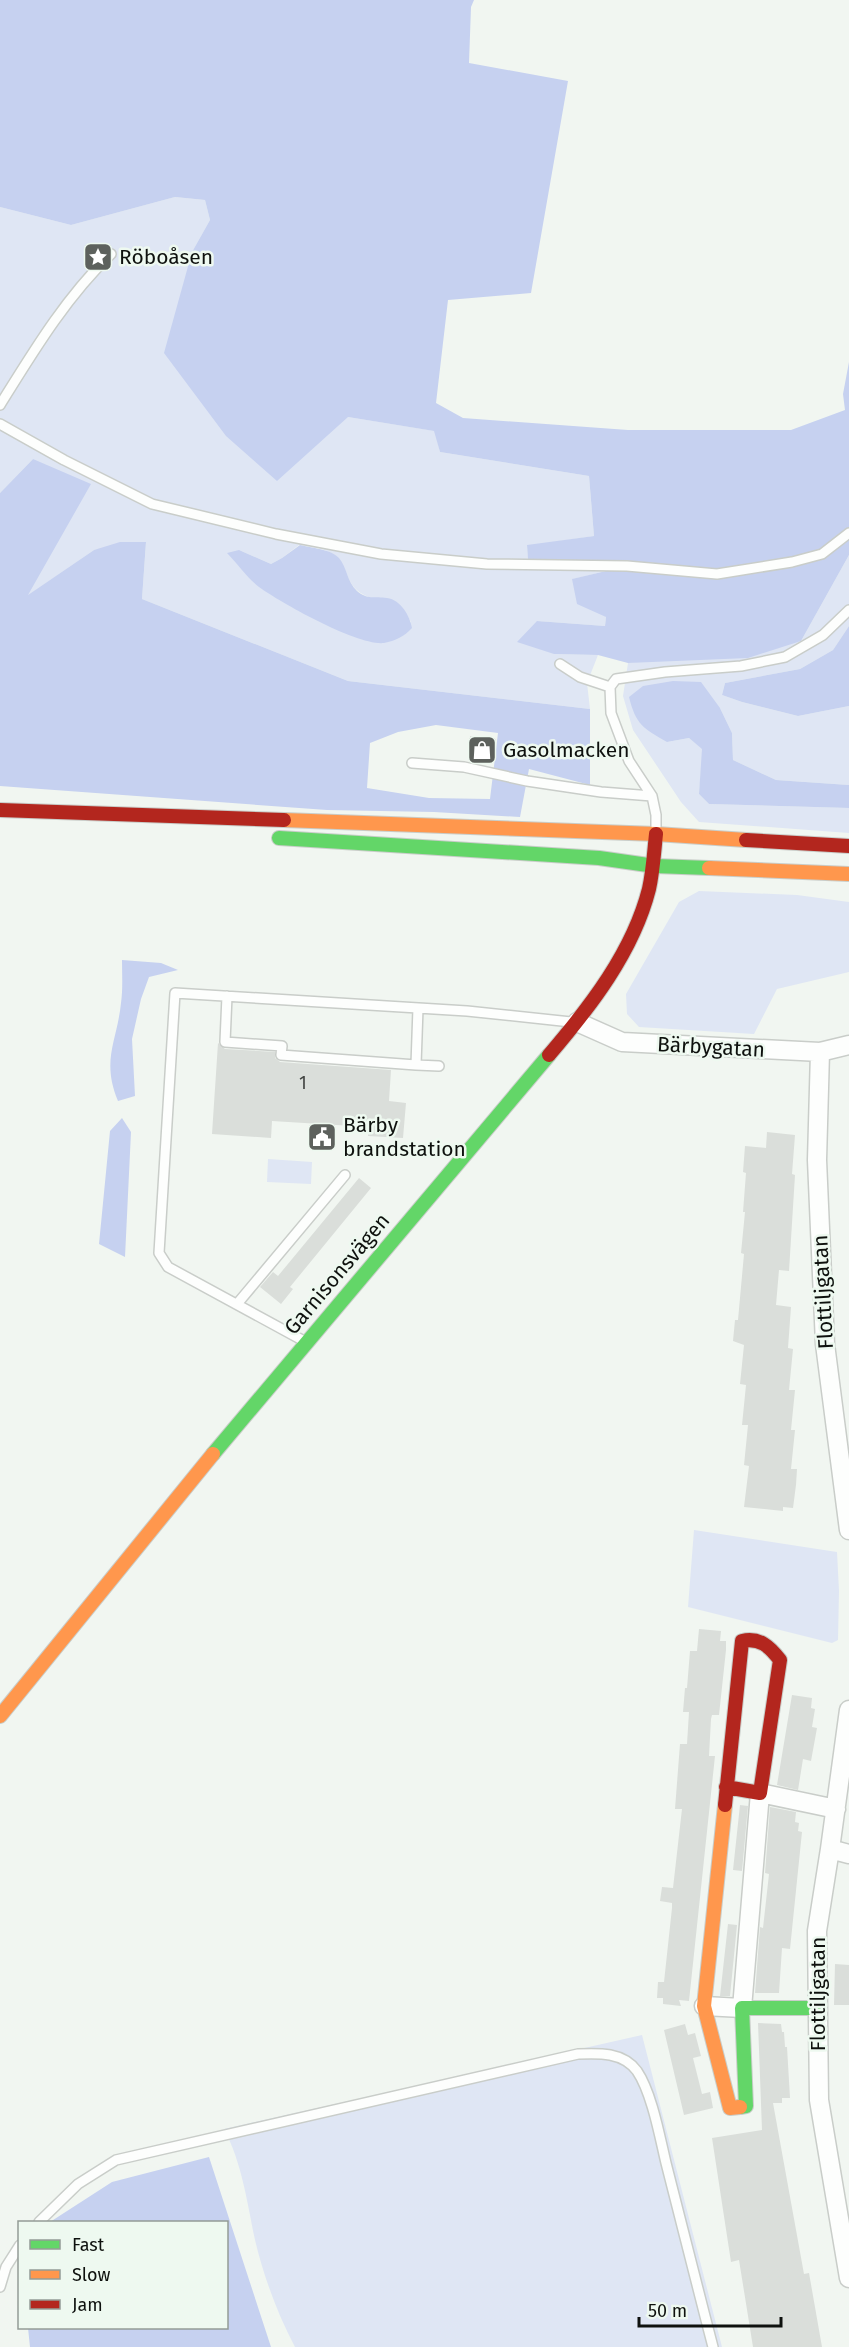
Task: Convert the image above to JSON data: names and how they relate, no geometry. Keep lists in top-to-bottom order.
{
  "streets": {
    "street": ["Bärbygatan", "Garnisonsvägen", "Flottiljgatan"]
  },
  "crossings": [
    ["Bärbygatan", "Garnisonsvägen"],
    ["Bärbygatan", "Flottiljgatan"]
  ],
  "places": {
    "place": ["Röboåsen"],
    "shop": ["Gasolmacken"],
    "public building": ["Bärby brandstation"]
  },
  "house_numbers": ["1"],
  "legend": ["Fast", "Slow", "Jam"],
  "scale_bar": "50 m"
}
